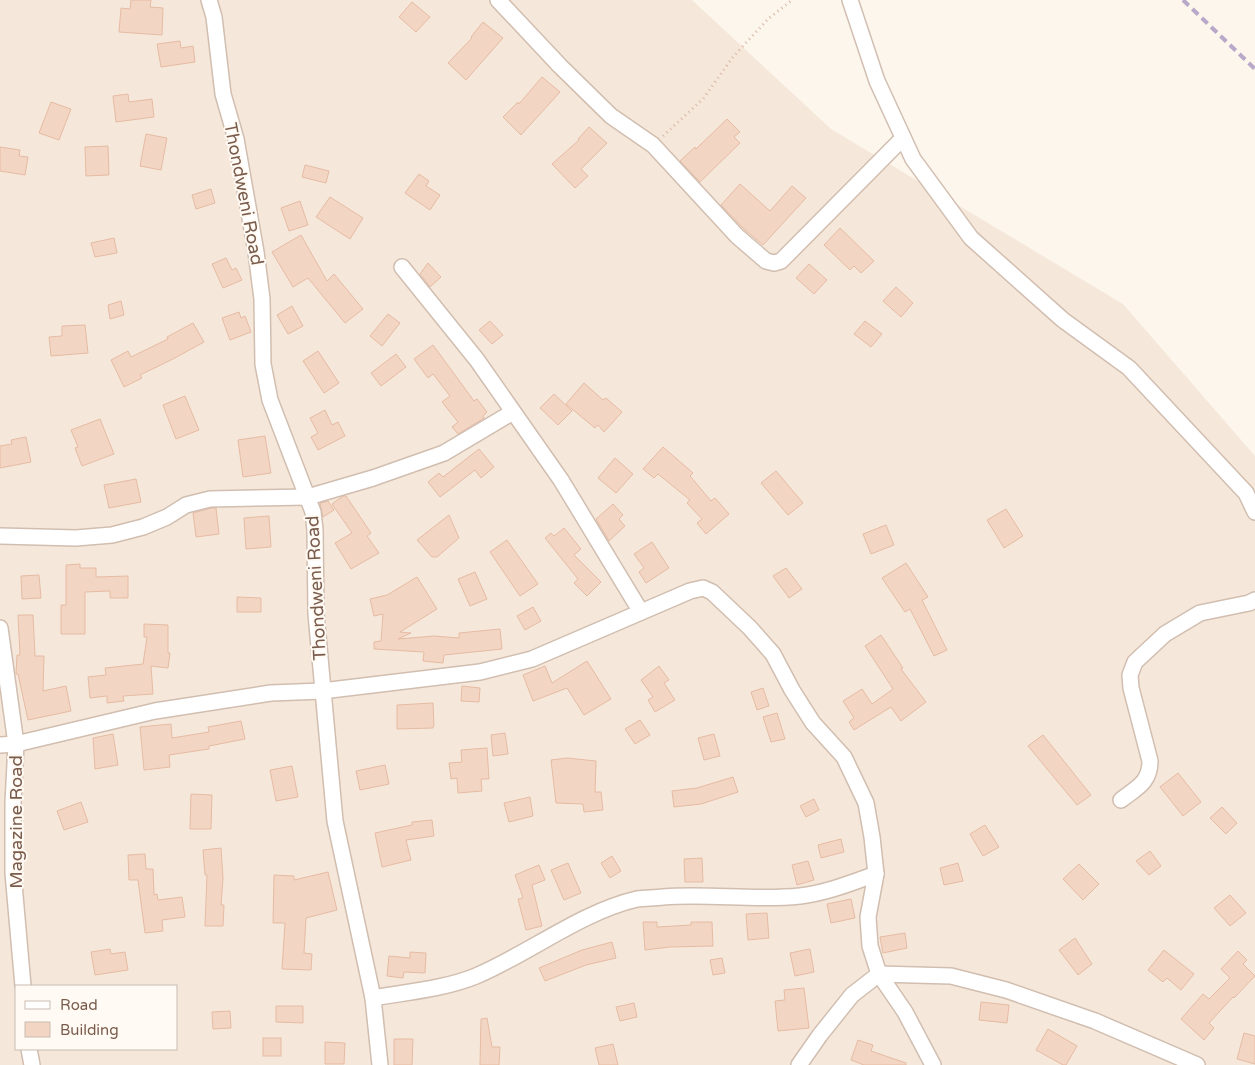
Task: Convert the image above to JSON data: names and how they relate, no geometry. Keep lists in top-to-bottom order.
{
  "streets": {
    "street": ["Thondweni Road", "Magazine Road"]
  },
  "legend": ["Road", "Building"]
}
